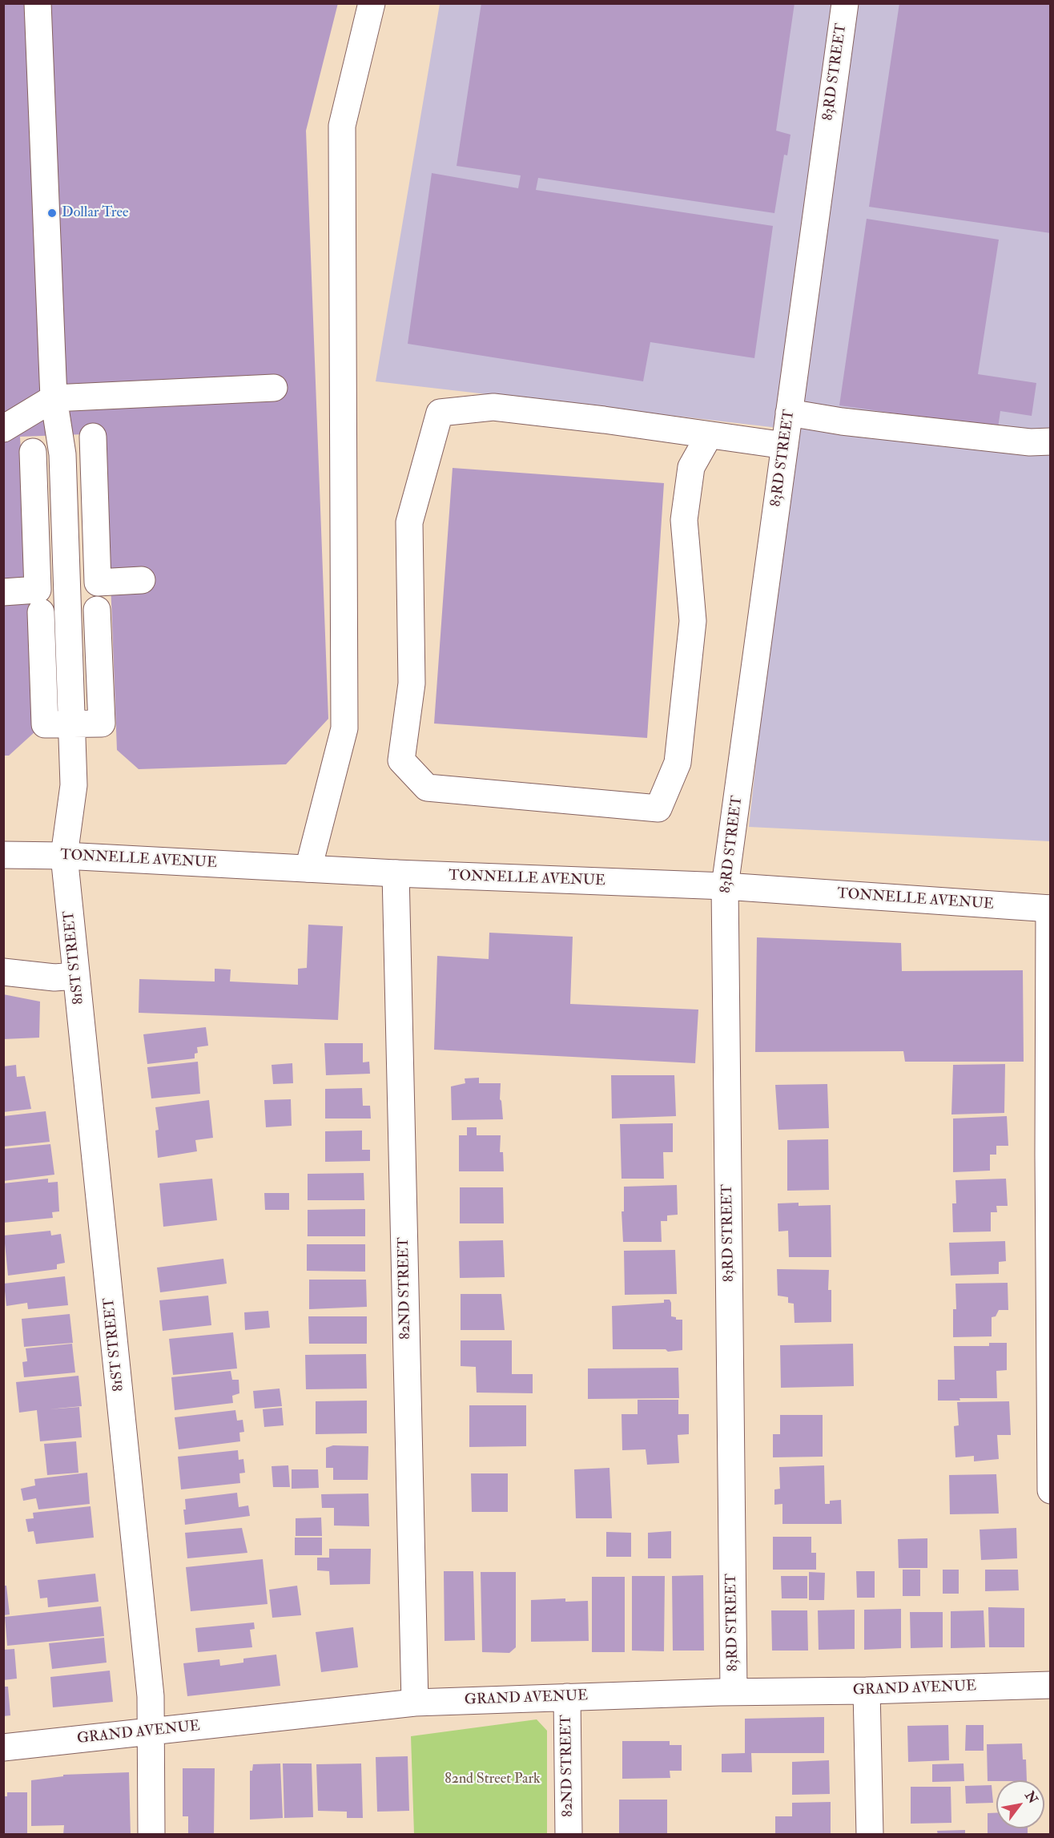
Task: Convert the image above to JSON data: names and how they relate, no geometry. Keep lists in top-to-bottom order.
{
  "streets": {
    "street": [
      "83RD STREET",
      "TONNELLE AVENUE",
      "81ST STREET",
      "82ND STREET",
      "GRAND AVENUE"
    ]
  },
  "crossings": [
    ["83RD STREET", "TONNELLE AVENUE"],
    ["83RD STREET", "GRAND AVENUE"],
    ["TONNELLE AVENUE", "81ST STREET"],
    ["TONNELLE AVENUE", "82ND STREET"],
    ["81ST STREET", "GRAND AVENUE"],
    ["82ND STREET", "GRAND AVENUE"]
  ],
  "parks": ["82nd Street Park"],
  "places": ["Dollar Tree"],
  "north": "top right"
}
